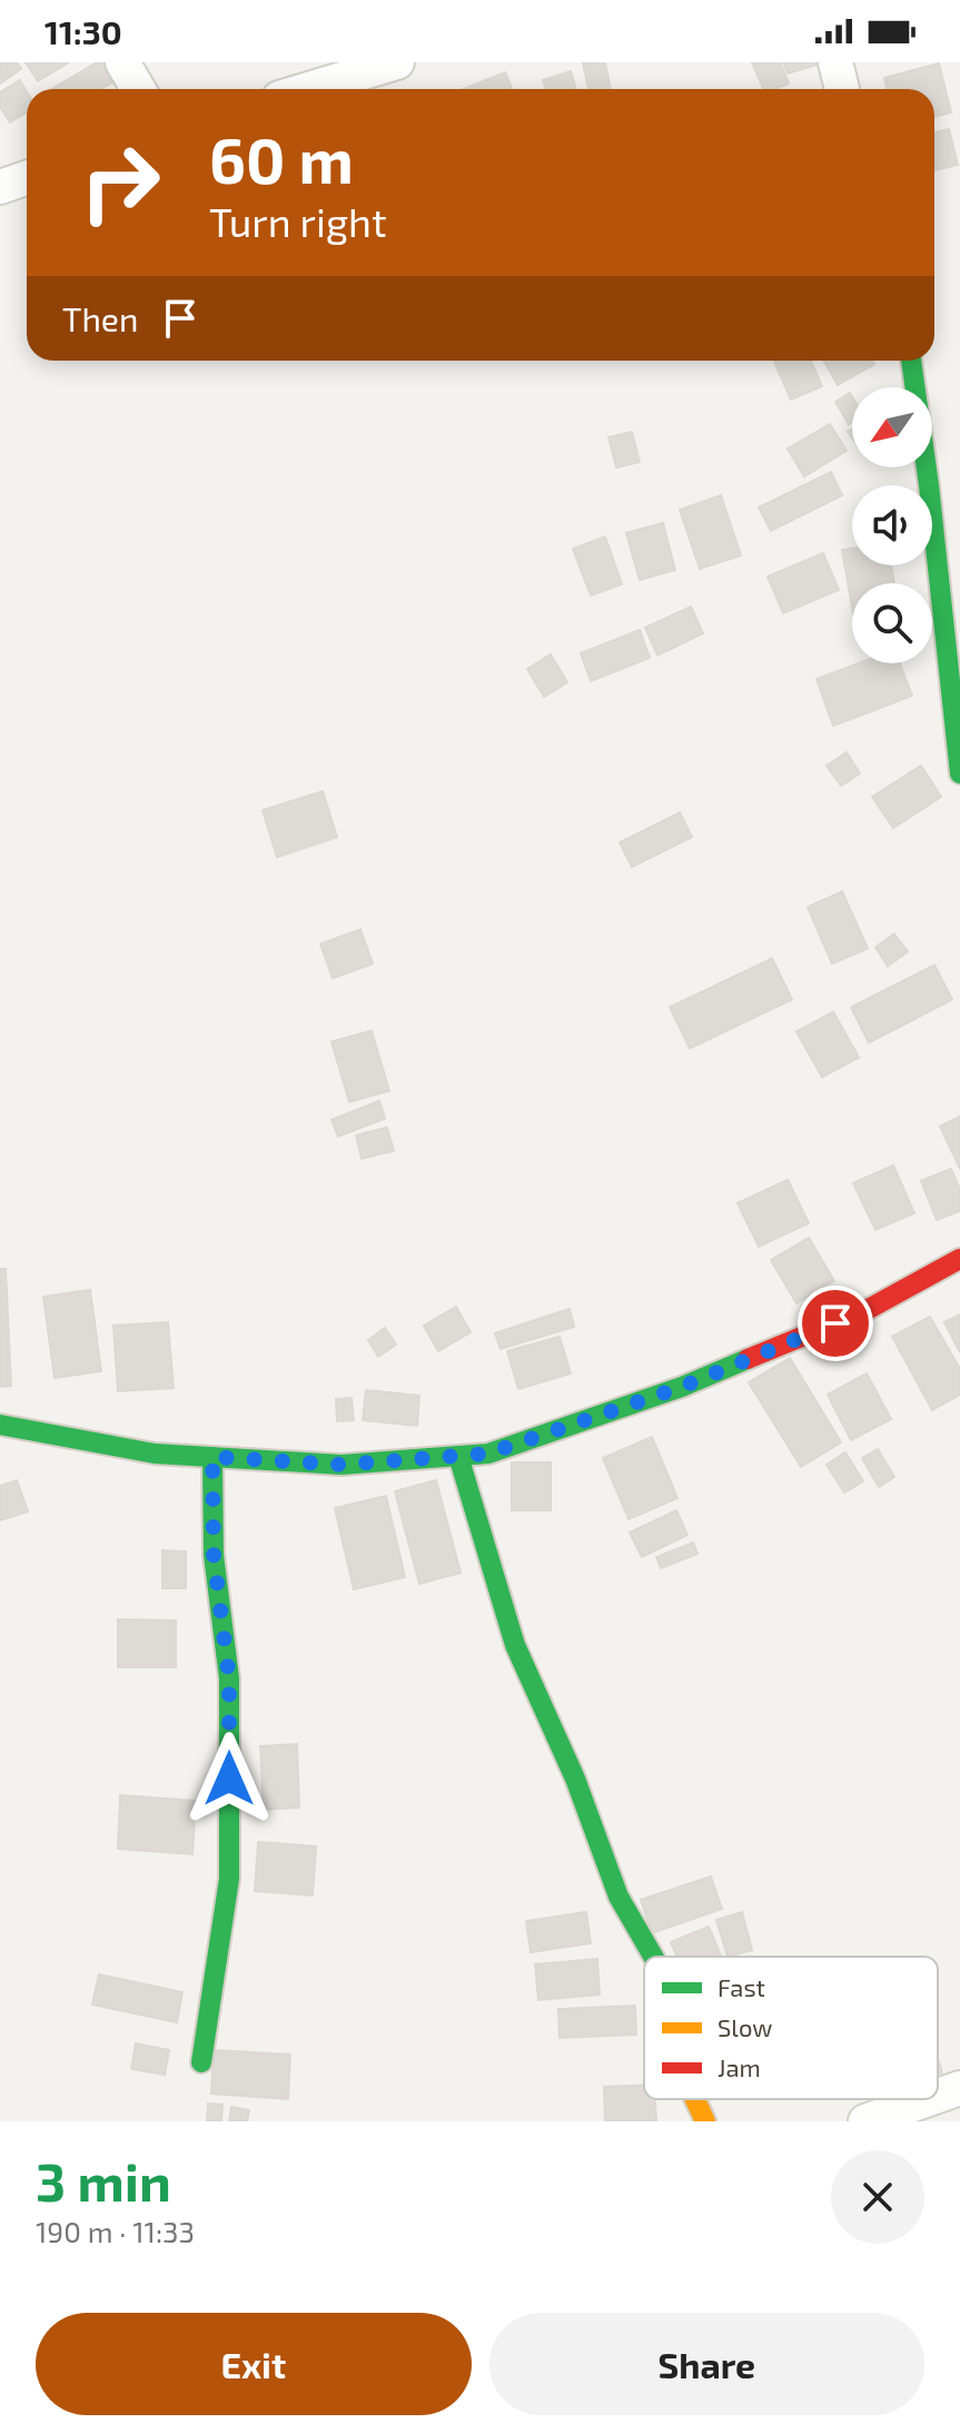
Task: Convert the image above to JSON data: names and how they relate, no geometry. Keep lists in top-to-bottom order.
{
  "legend": ["Fast", "Slow", "Jam"],
  "north": "bottom left",
  "page": {
    "status": "11:30",
    "turn": ["60 m", "Turn right"],
    "then": "Then",
    "heading": ["3 min", "190 m · 11:33"],
    "buttons": ["Exit", "Share"]
  }
}
